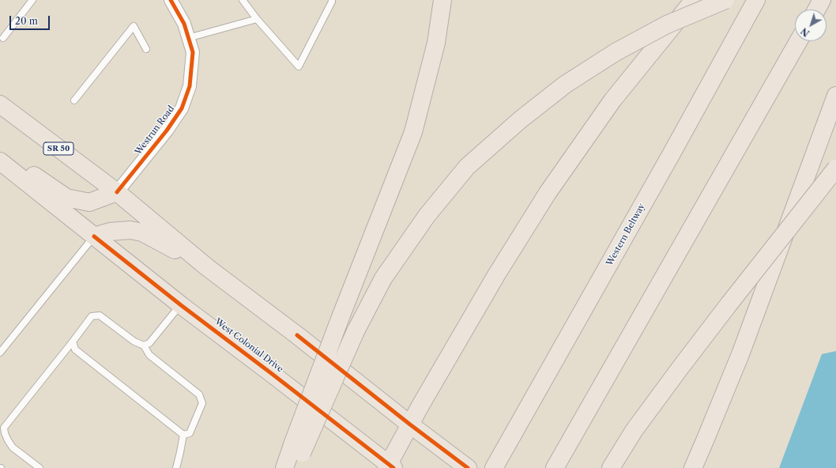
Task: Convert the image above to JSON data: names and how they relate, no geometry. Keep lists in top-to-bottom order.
{
  "streets": {
    "highway": ["SR 50", "Western Beltway", "West Colonial Drive"],
    "street": ["Westrun Road"]
  },
  "crossings": [
    ["Westrun Road", "SR 50"]
  ],
  "scale_bar": "20 m",
  "north": "bottom left"
}
